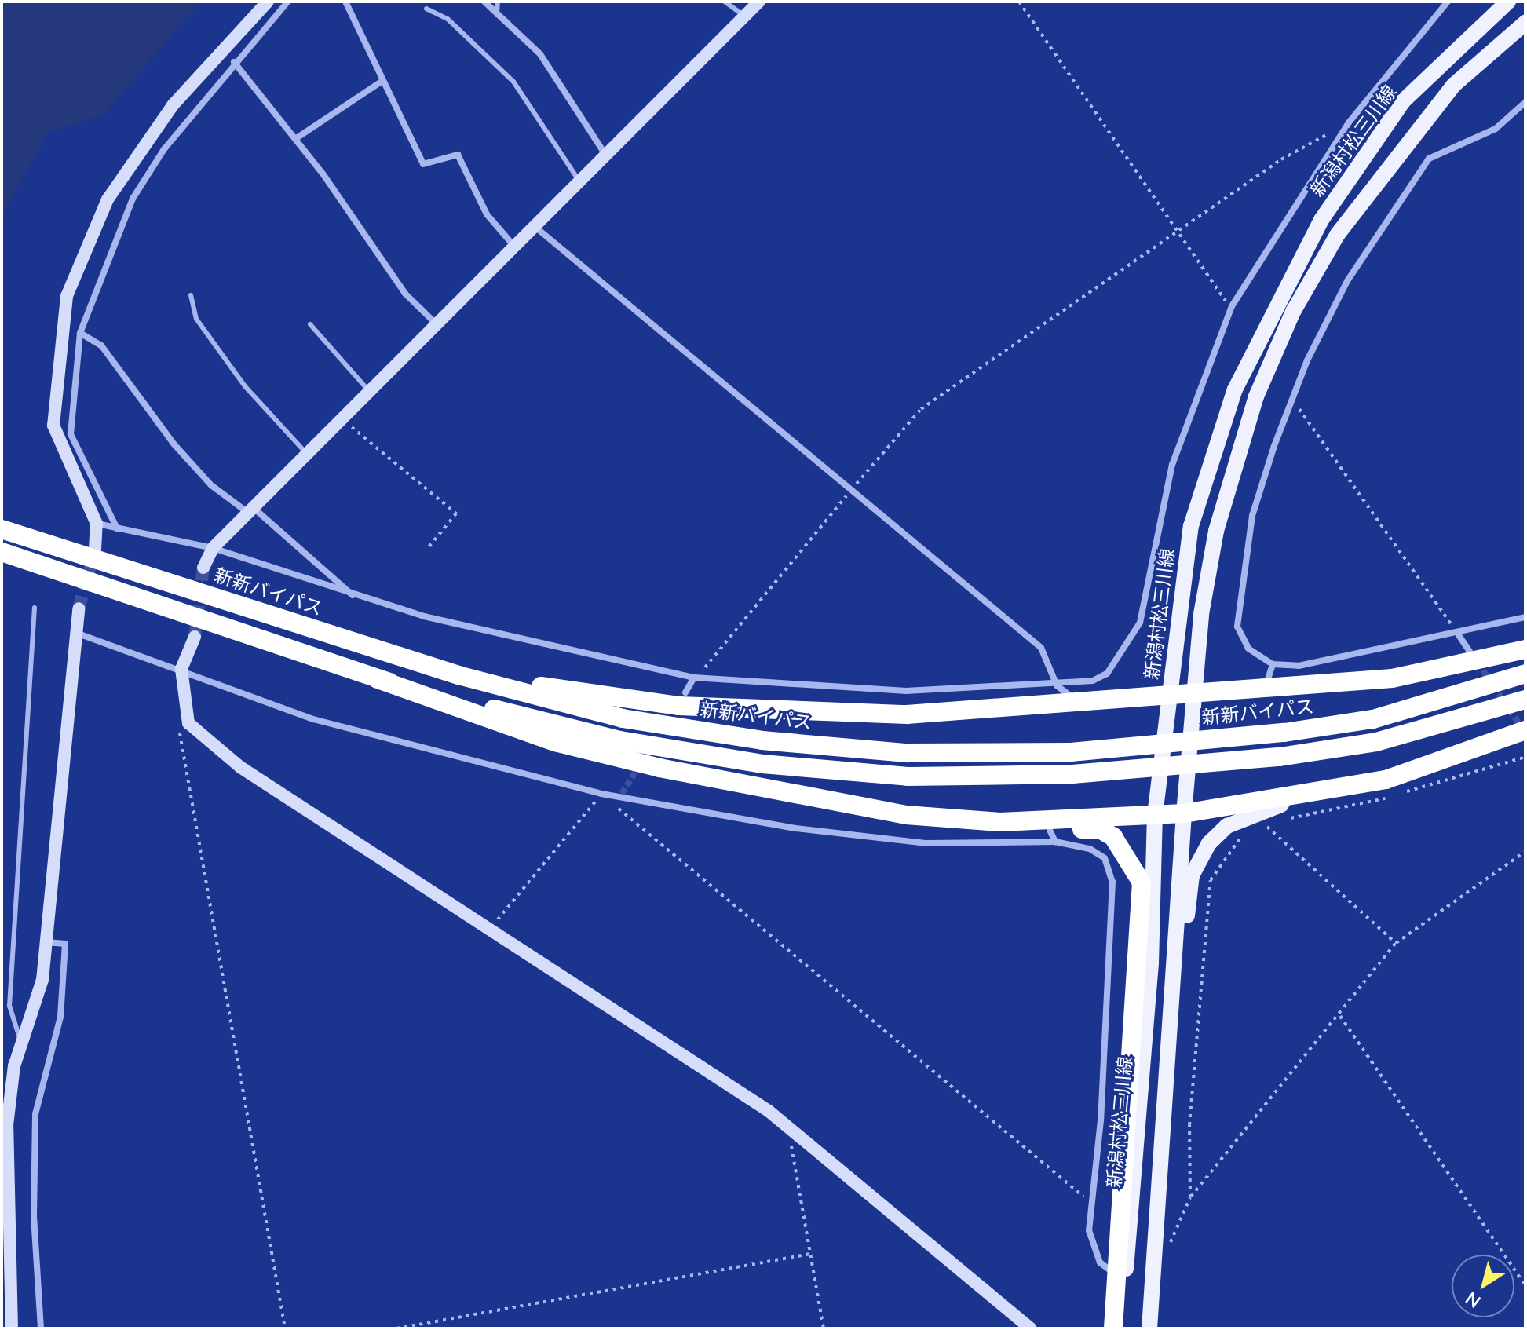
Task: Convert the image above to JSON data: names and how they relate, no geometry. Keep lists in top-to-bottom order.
{
  "streets": {
    "highway": ["新新バイパス"],
    "main road": ["新潟村松三川線"]
  },
  "north": "bottom left"
}
